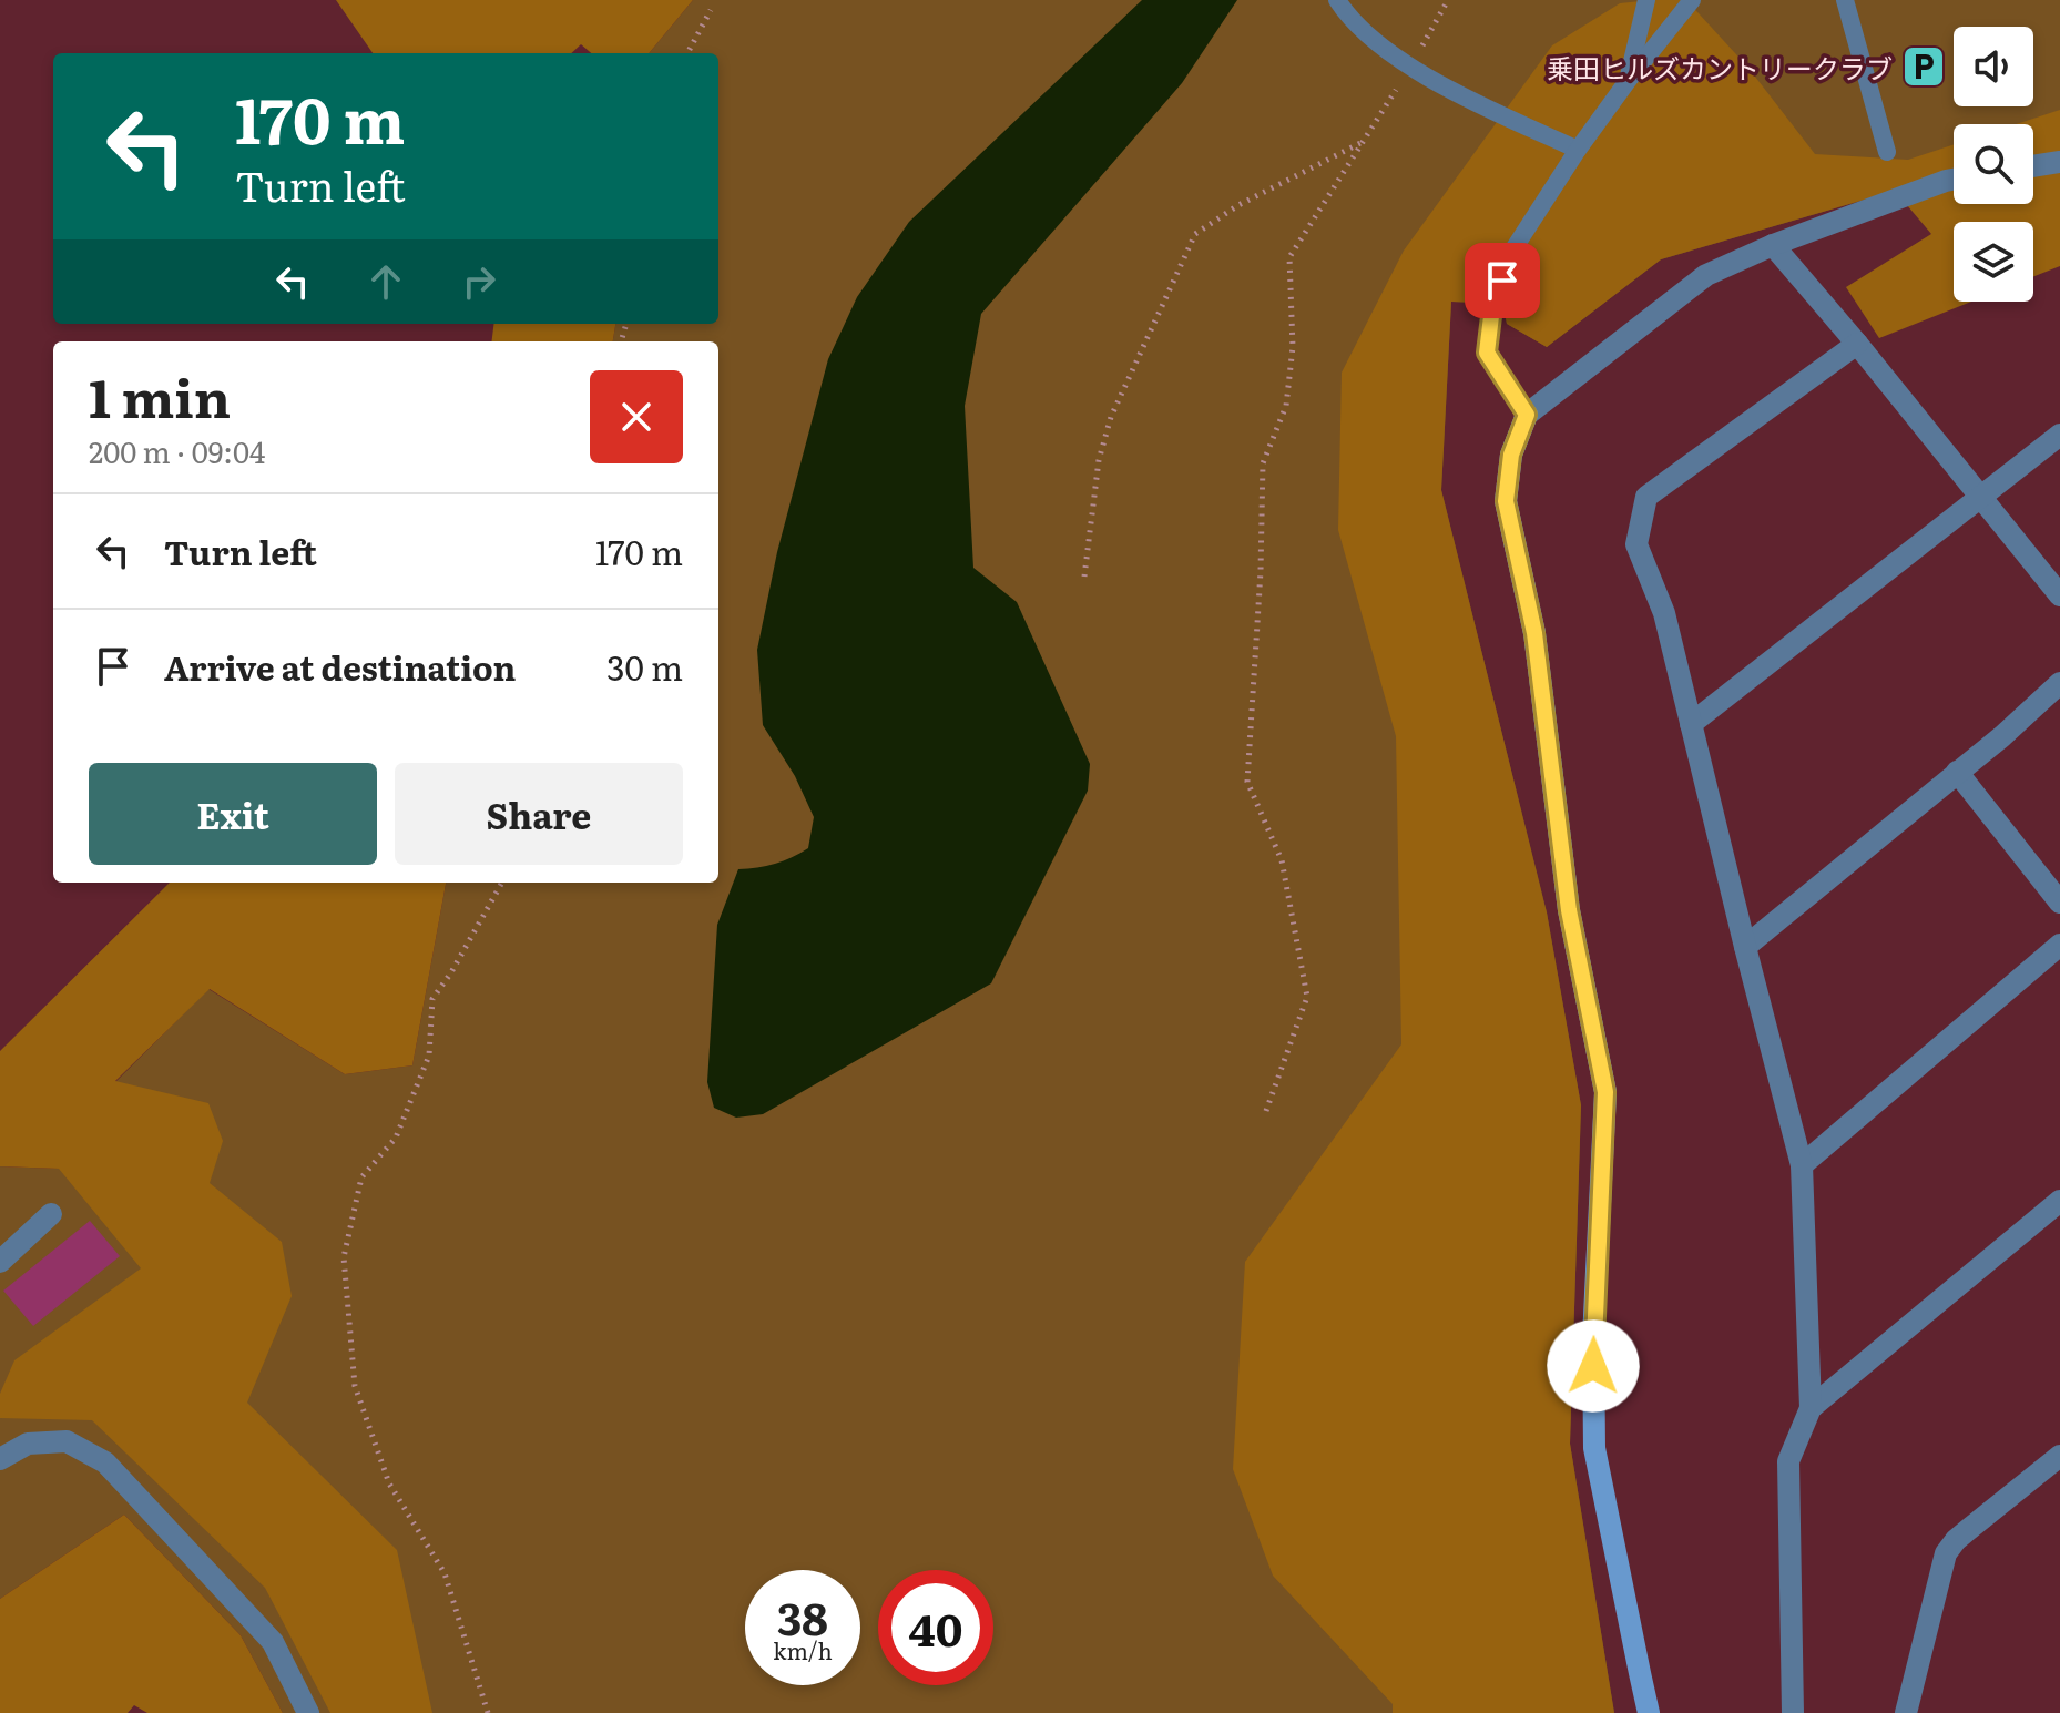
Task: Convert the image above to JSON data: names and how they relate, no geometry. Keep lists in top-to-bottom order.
{
  "places": {
    "parking": ["乗田ヒルズカントリークラブ"]
  },
  "page": {
    "turn": ["170 m", "Turn left"],
    "heading": ["1 min", "200 m · 09:04"],
    "list": [
      {
        "name": "Turn left",
        "value": "170 m"
      },
      {
        "name": "Arrive at destination",
        "value": "30 m"
      }
    ],
    "buttons": ["Exit", "Share"],
    "speed": "38 km/h",
    "limit": "40"
  }
}
